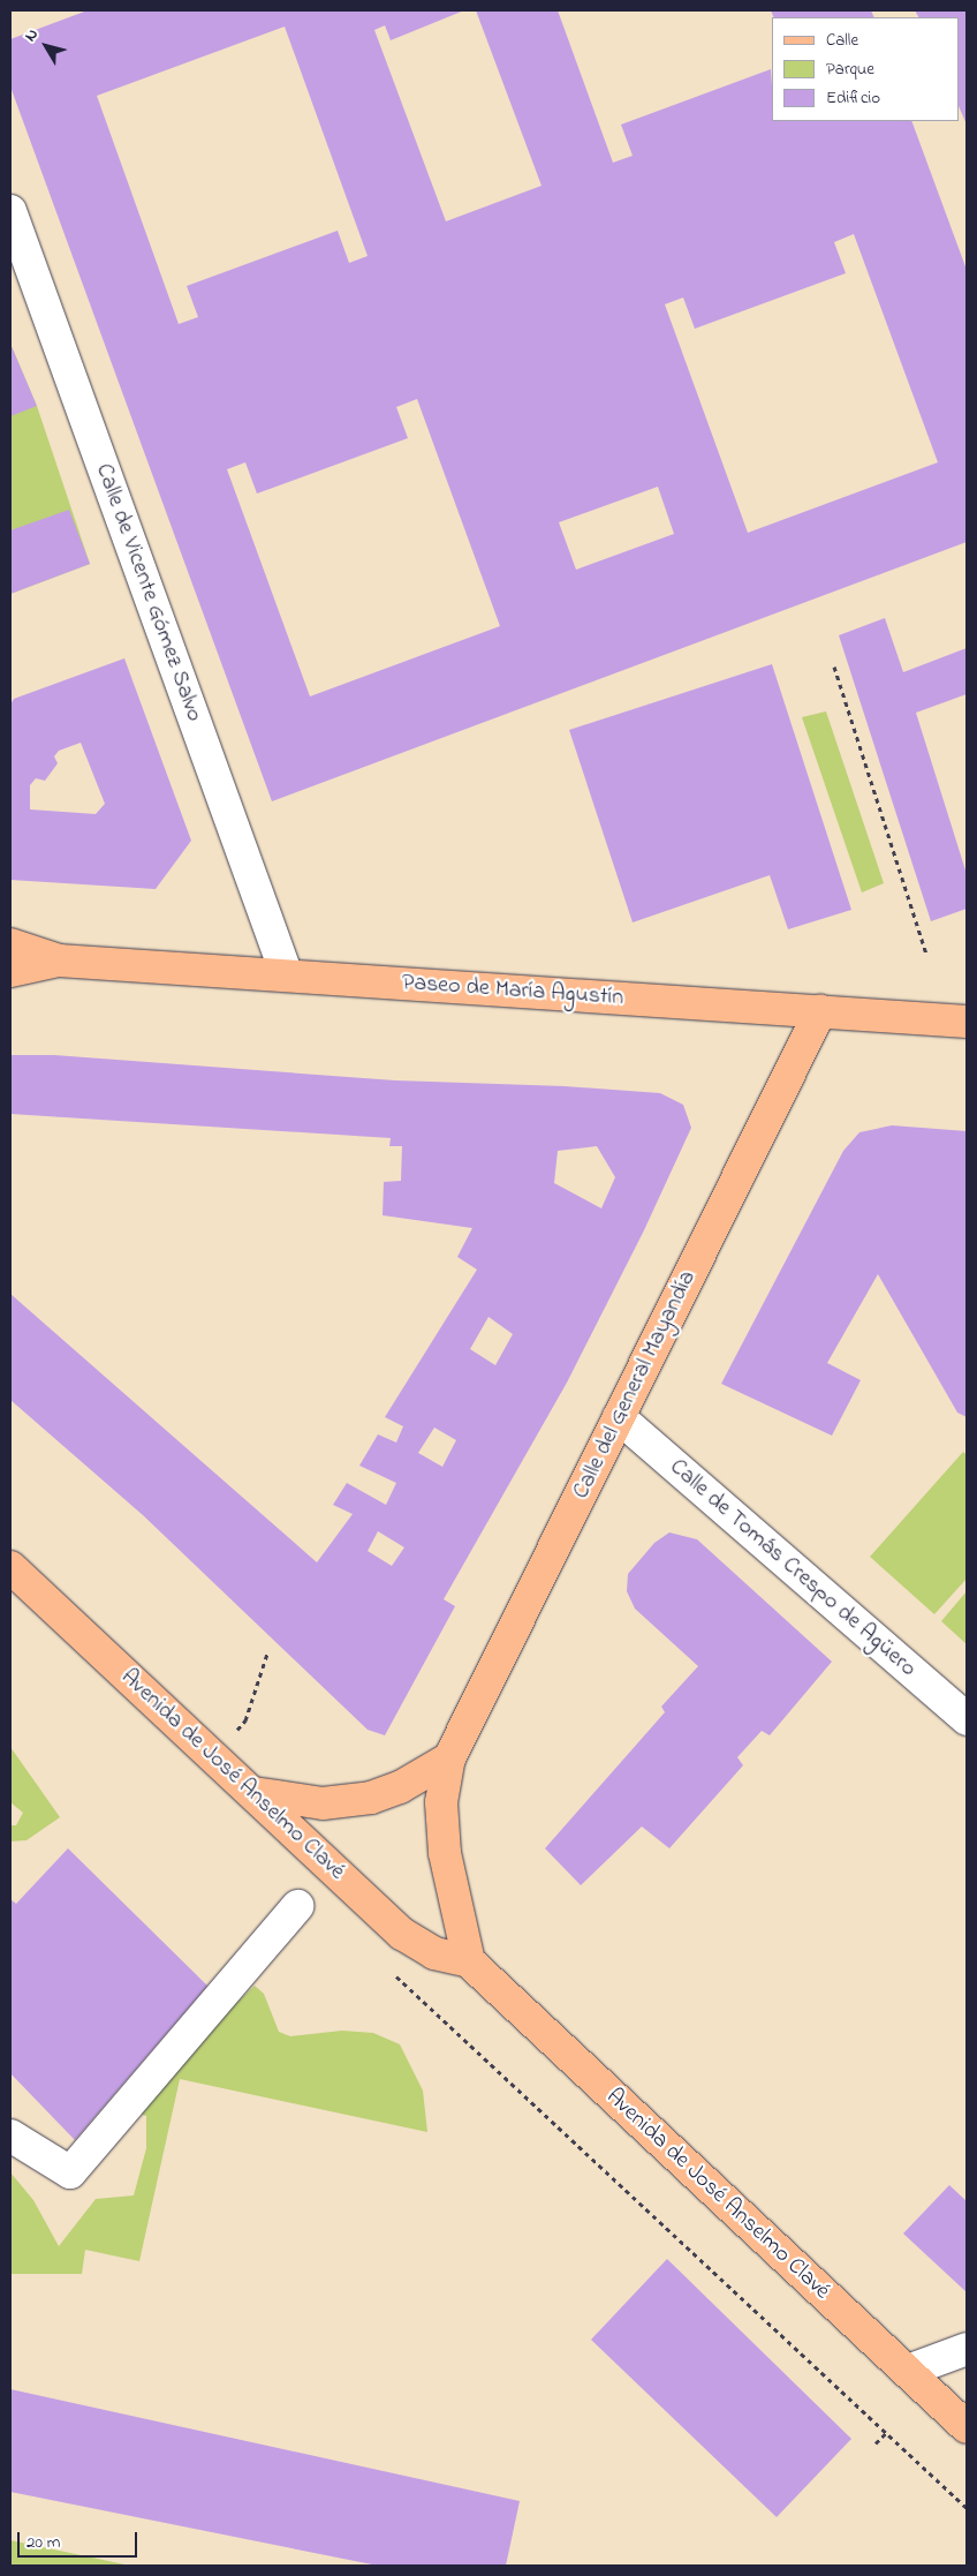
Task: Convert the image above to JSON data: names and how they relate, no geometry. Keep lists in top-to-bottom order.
{
  "streets": {
    "main road": ["Paseo de María Agustín", "Calle del General Mayandía", "Avenida de José Anselmo Clavé"],
    "street": ["Calle de Vicente Gómez Salvo", "Calle de Tomás Crespo de Agüero"]
  },
  "crossings": [
    ["Calle de Vicente Gómez Salvo", "Paseo de María Agustín"],
    ["Paseo de María Agustín", "Calle del General Mayandía"],
    ["Calle del General Mayandía", "Calle de Tomás Crespo de Agüero"]
  ],
  "legend": ["Calle", "Parque", "Edificio"],
  "scale_bar": "20 m",
  "north": "top left"
}
